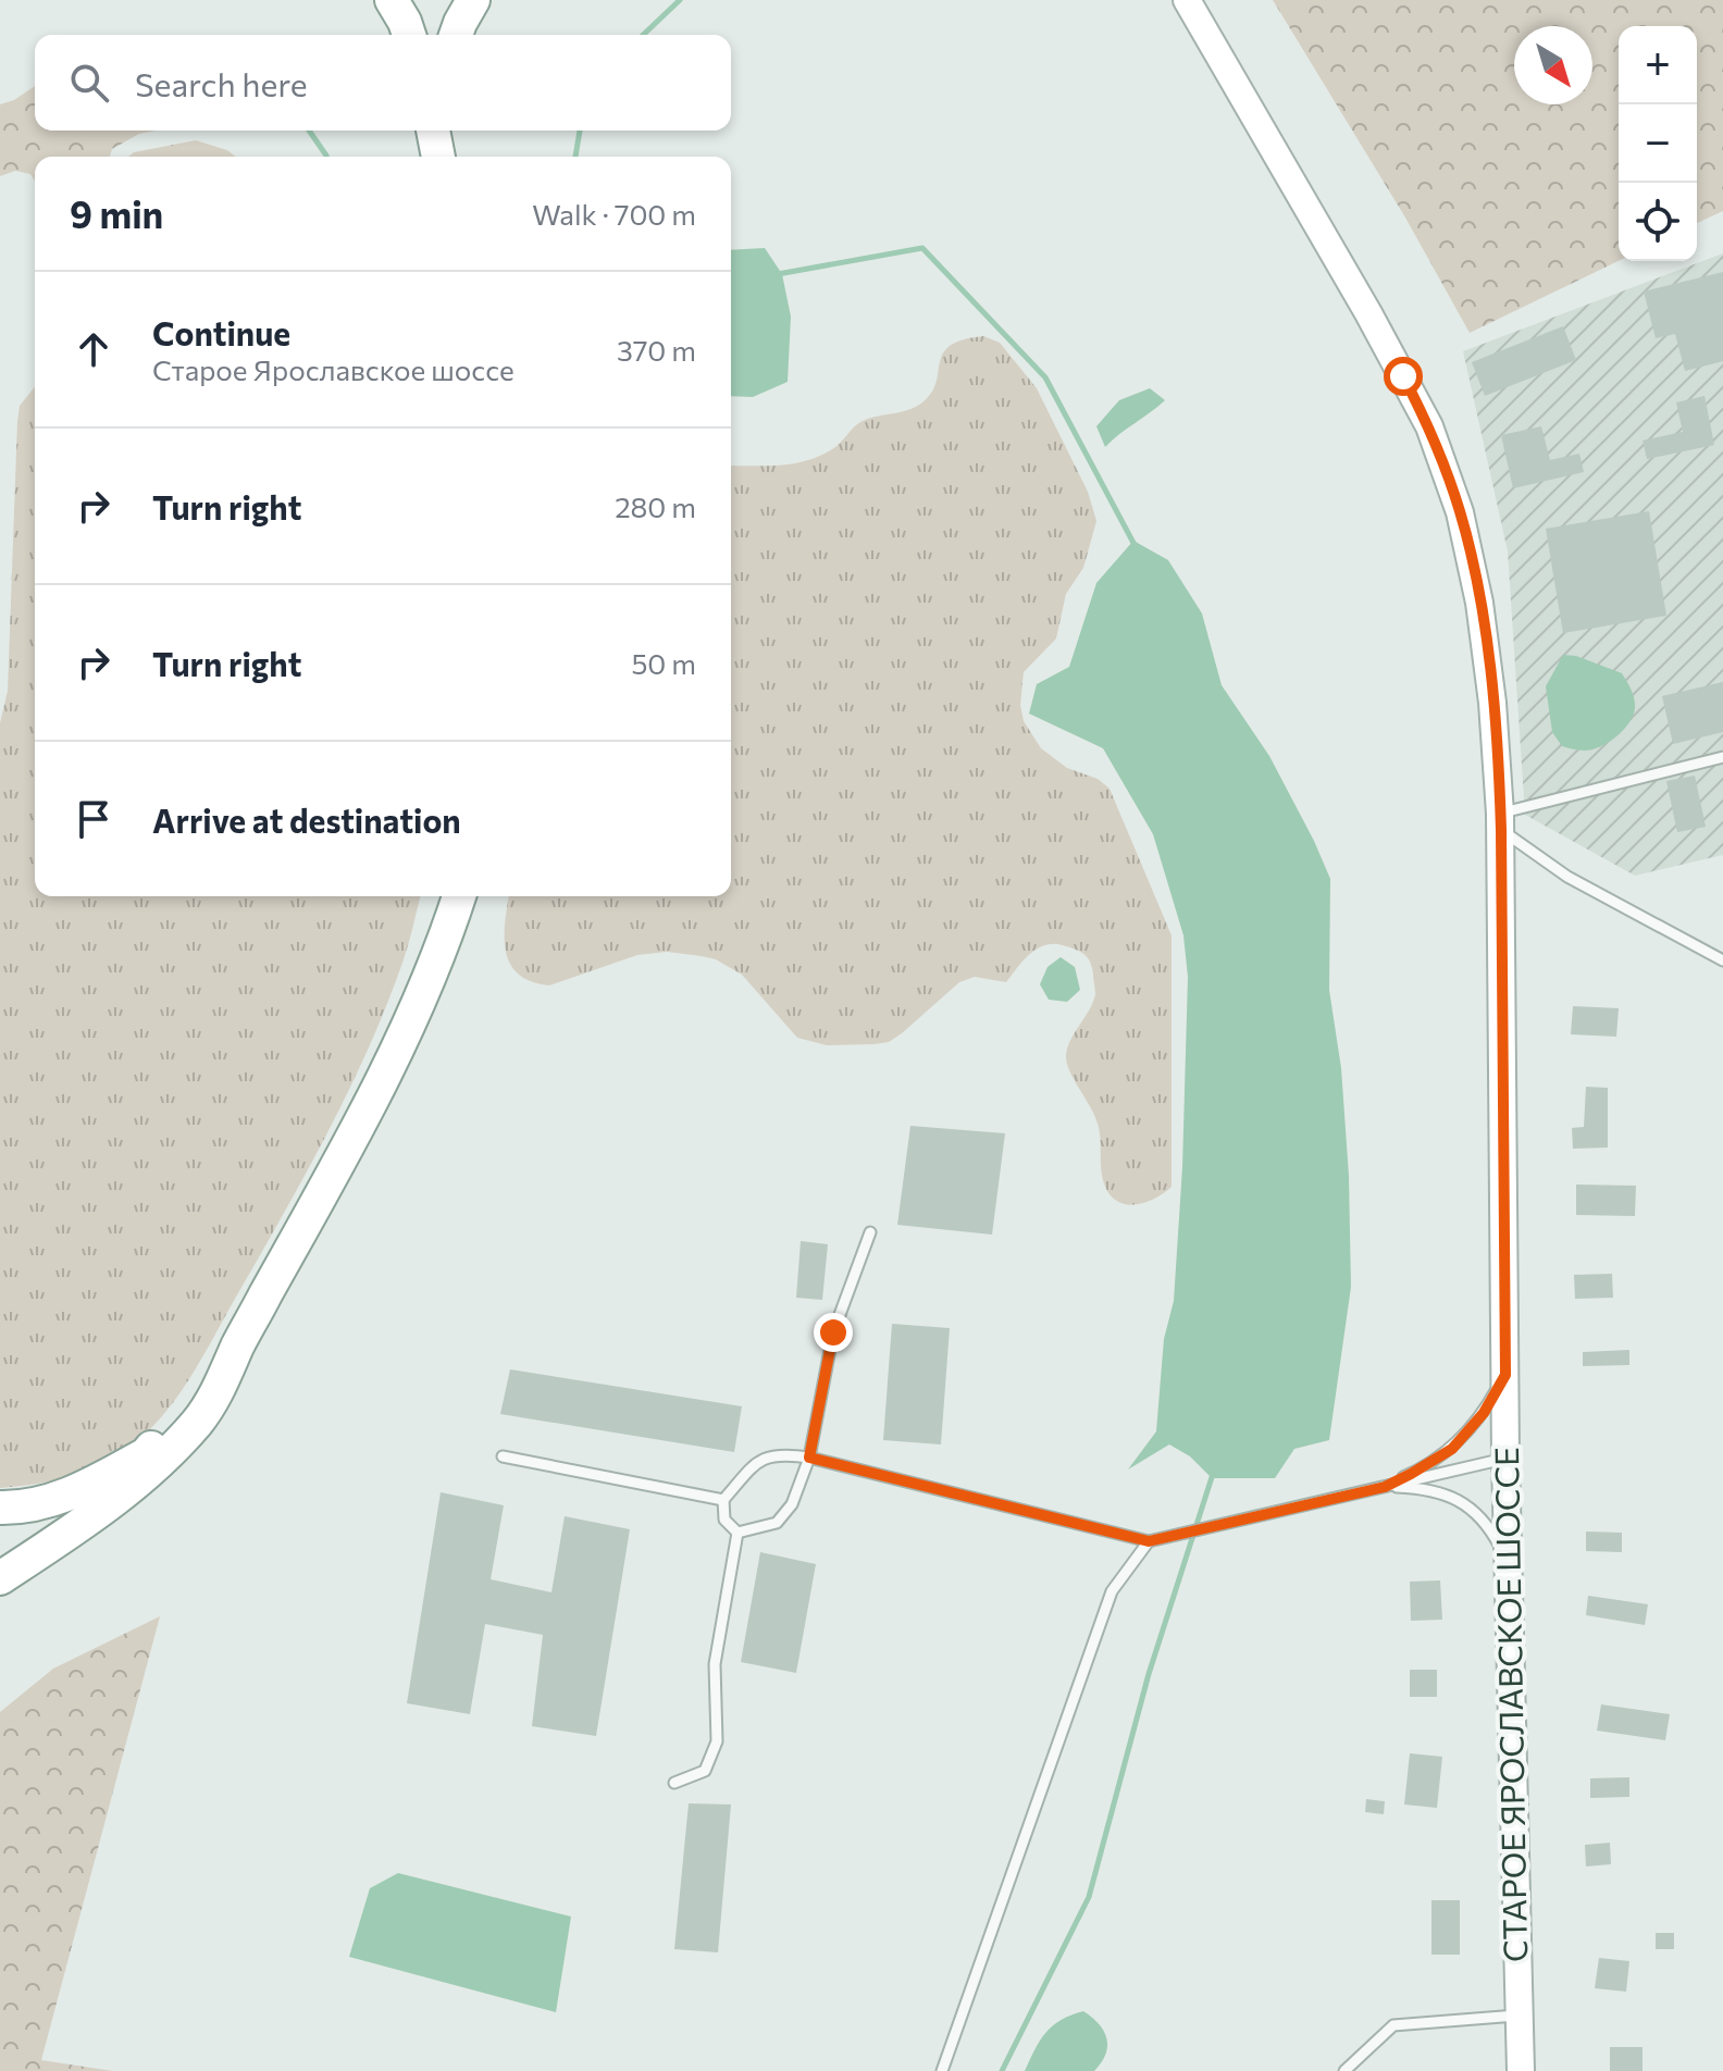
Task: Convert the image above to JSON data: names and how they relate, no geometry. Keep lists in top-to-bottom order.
{
  "streets": {
    "main road": ["СТАРОЕ ЯРОСЛАВСКОЕ ШОССЕ"]
  },
  "north": "bottom right",
  "page": {
    "map_buttons": ["+", "−"],
    "search": "Search here",
    "heading": ["9 min", "Walk · 700 m"],
    "list": [
      ["Continue", "Старое Ярославское шоссе", "370 m"],
      ["Turn right", "280 m"],
      ["Turn right", "50 m"],
      "Arrive at destination"
    ]
  }
}
